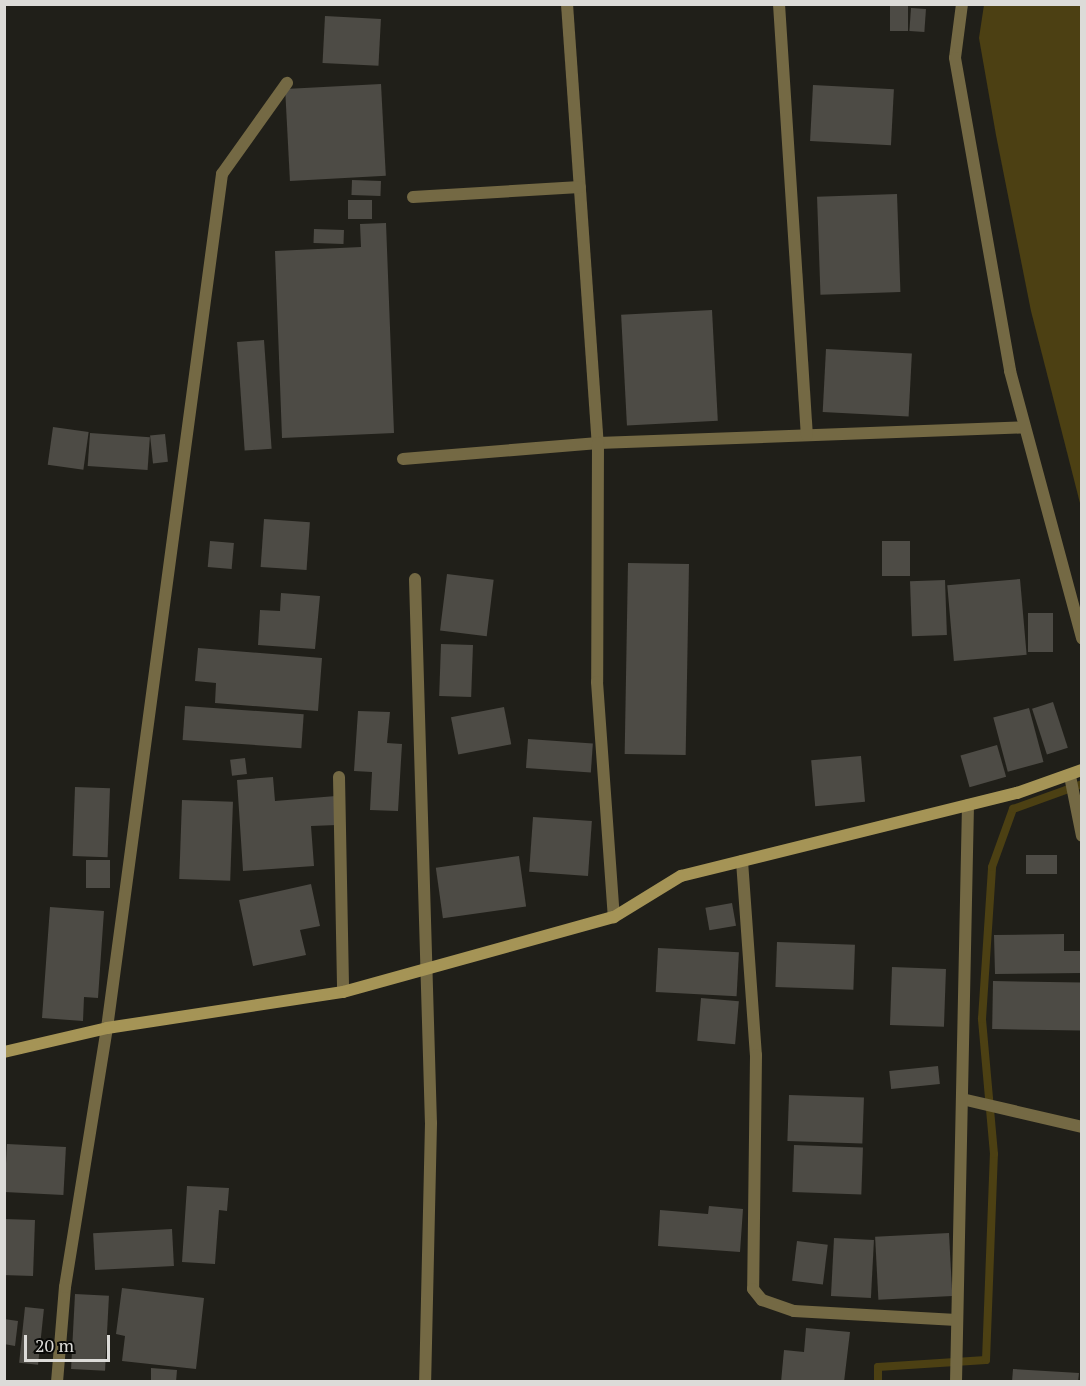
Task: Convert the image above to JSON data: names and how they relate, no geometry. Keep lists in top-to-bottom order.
{
  "scale_bar": "20 m"
}
